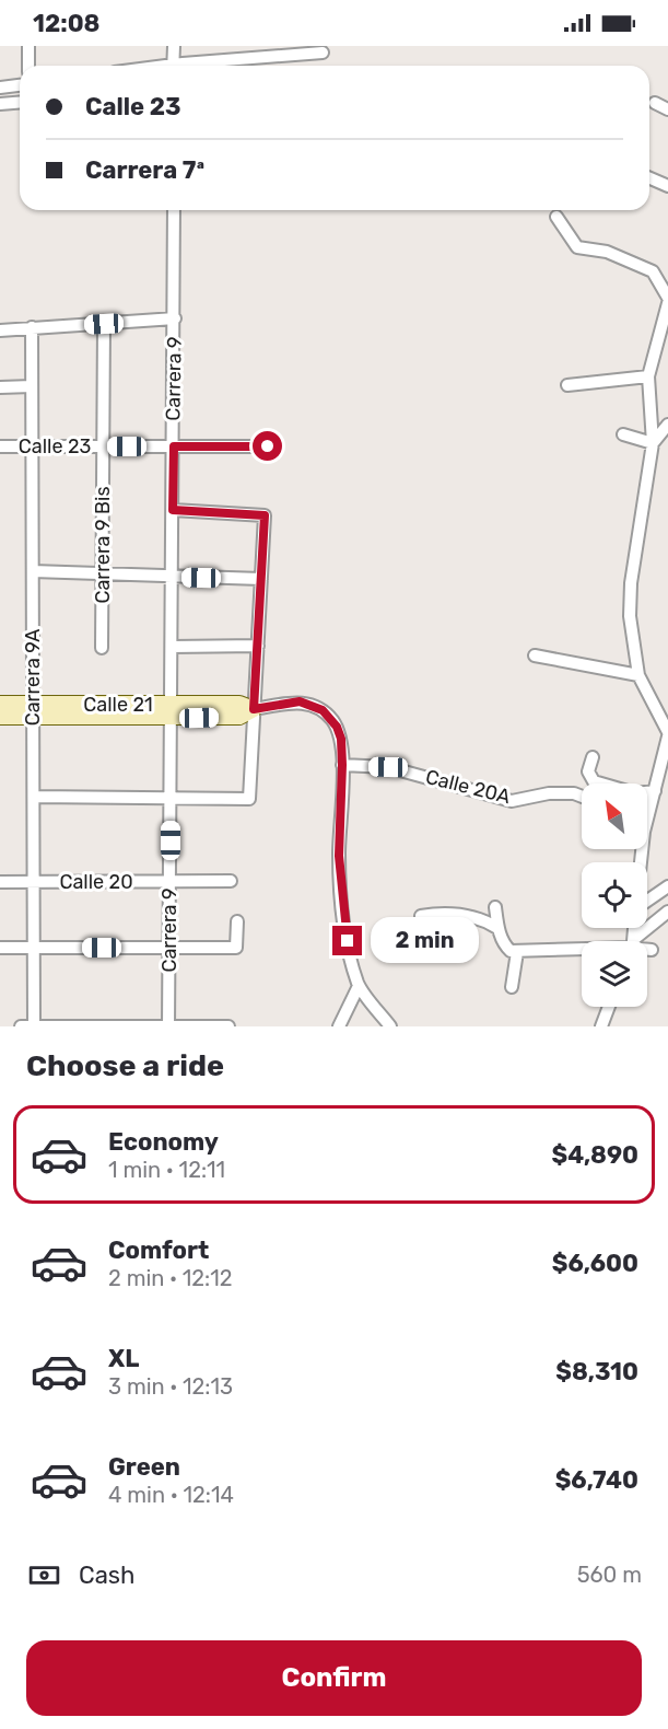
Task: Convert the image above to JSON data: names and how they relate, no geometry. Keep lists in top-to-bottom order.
{
  "streets": {
    "street": [
      "Carrera 9",
      "Calle 23",
      "Carrera 9 Bis",
      "Carrera 9A",
      "Calle 21",
      "Calle 20A",
      "Calle 20"
    ]
  },
  "crossings": [
    ["Carrera 9", "Calle 23"],
    ["Carrera 9", "Calle 21"],
    ["Carrera 9", "Calle 20"],
    ["Calle 23", "Carrera 9 Bis"],
    ["Calle 23", "Carrera 9A"],
    ["Carrera 9A", "Calle 21"],
    ["Carrera 9A", "Calle 20"]
  ],
  "north": "top left",
  "page": {
    "status": "12:08",
    "banner": ["Calle 23", "Carrera 7ª"],
    "bubble": "2 min",
    "heading": "Choose a ride",
    "list": [
      {
        "name": "Economy",
        "note": "1 min · 12:11",
        "value": "$4,890"
      },
      {
        "name": "Comfort",
        "note": "2 min · 12:12",
        "value": "$6,600"
      },
      {
        "name": "XL",
        "note": "3 min · 12:13",
        "value": "$8,310"
      },
      {
        "name": "Green",
        "note": "4 min · 12:14",
        "value": "$6,740"
      }
    ],
    "pay": ["Cash", "560 m"],
    "buttons": "Confirm"
  }
}
